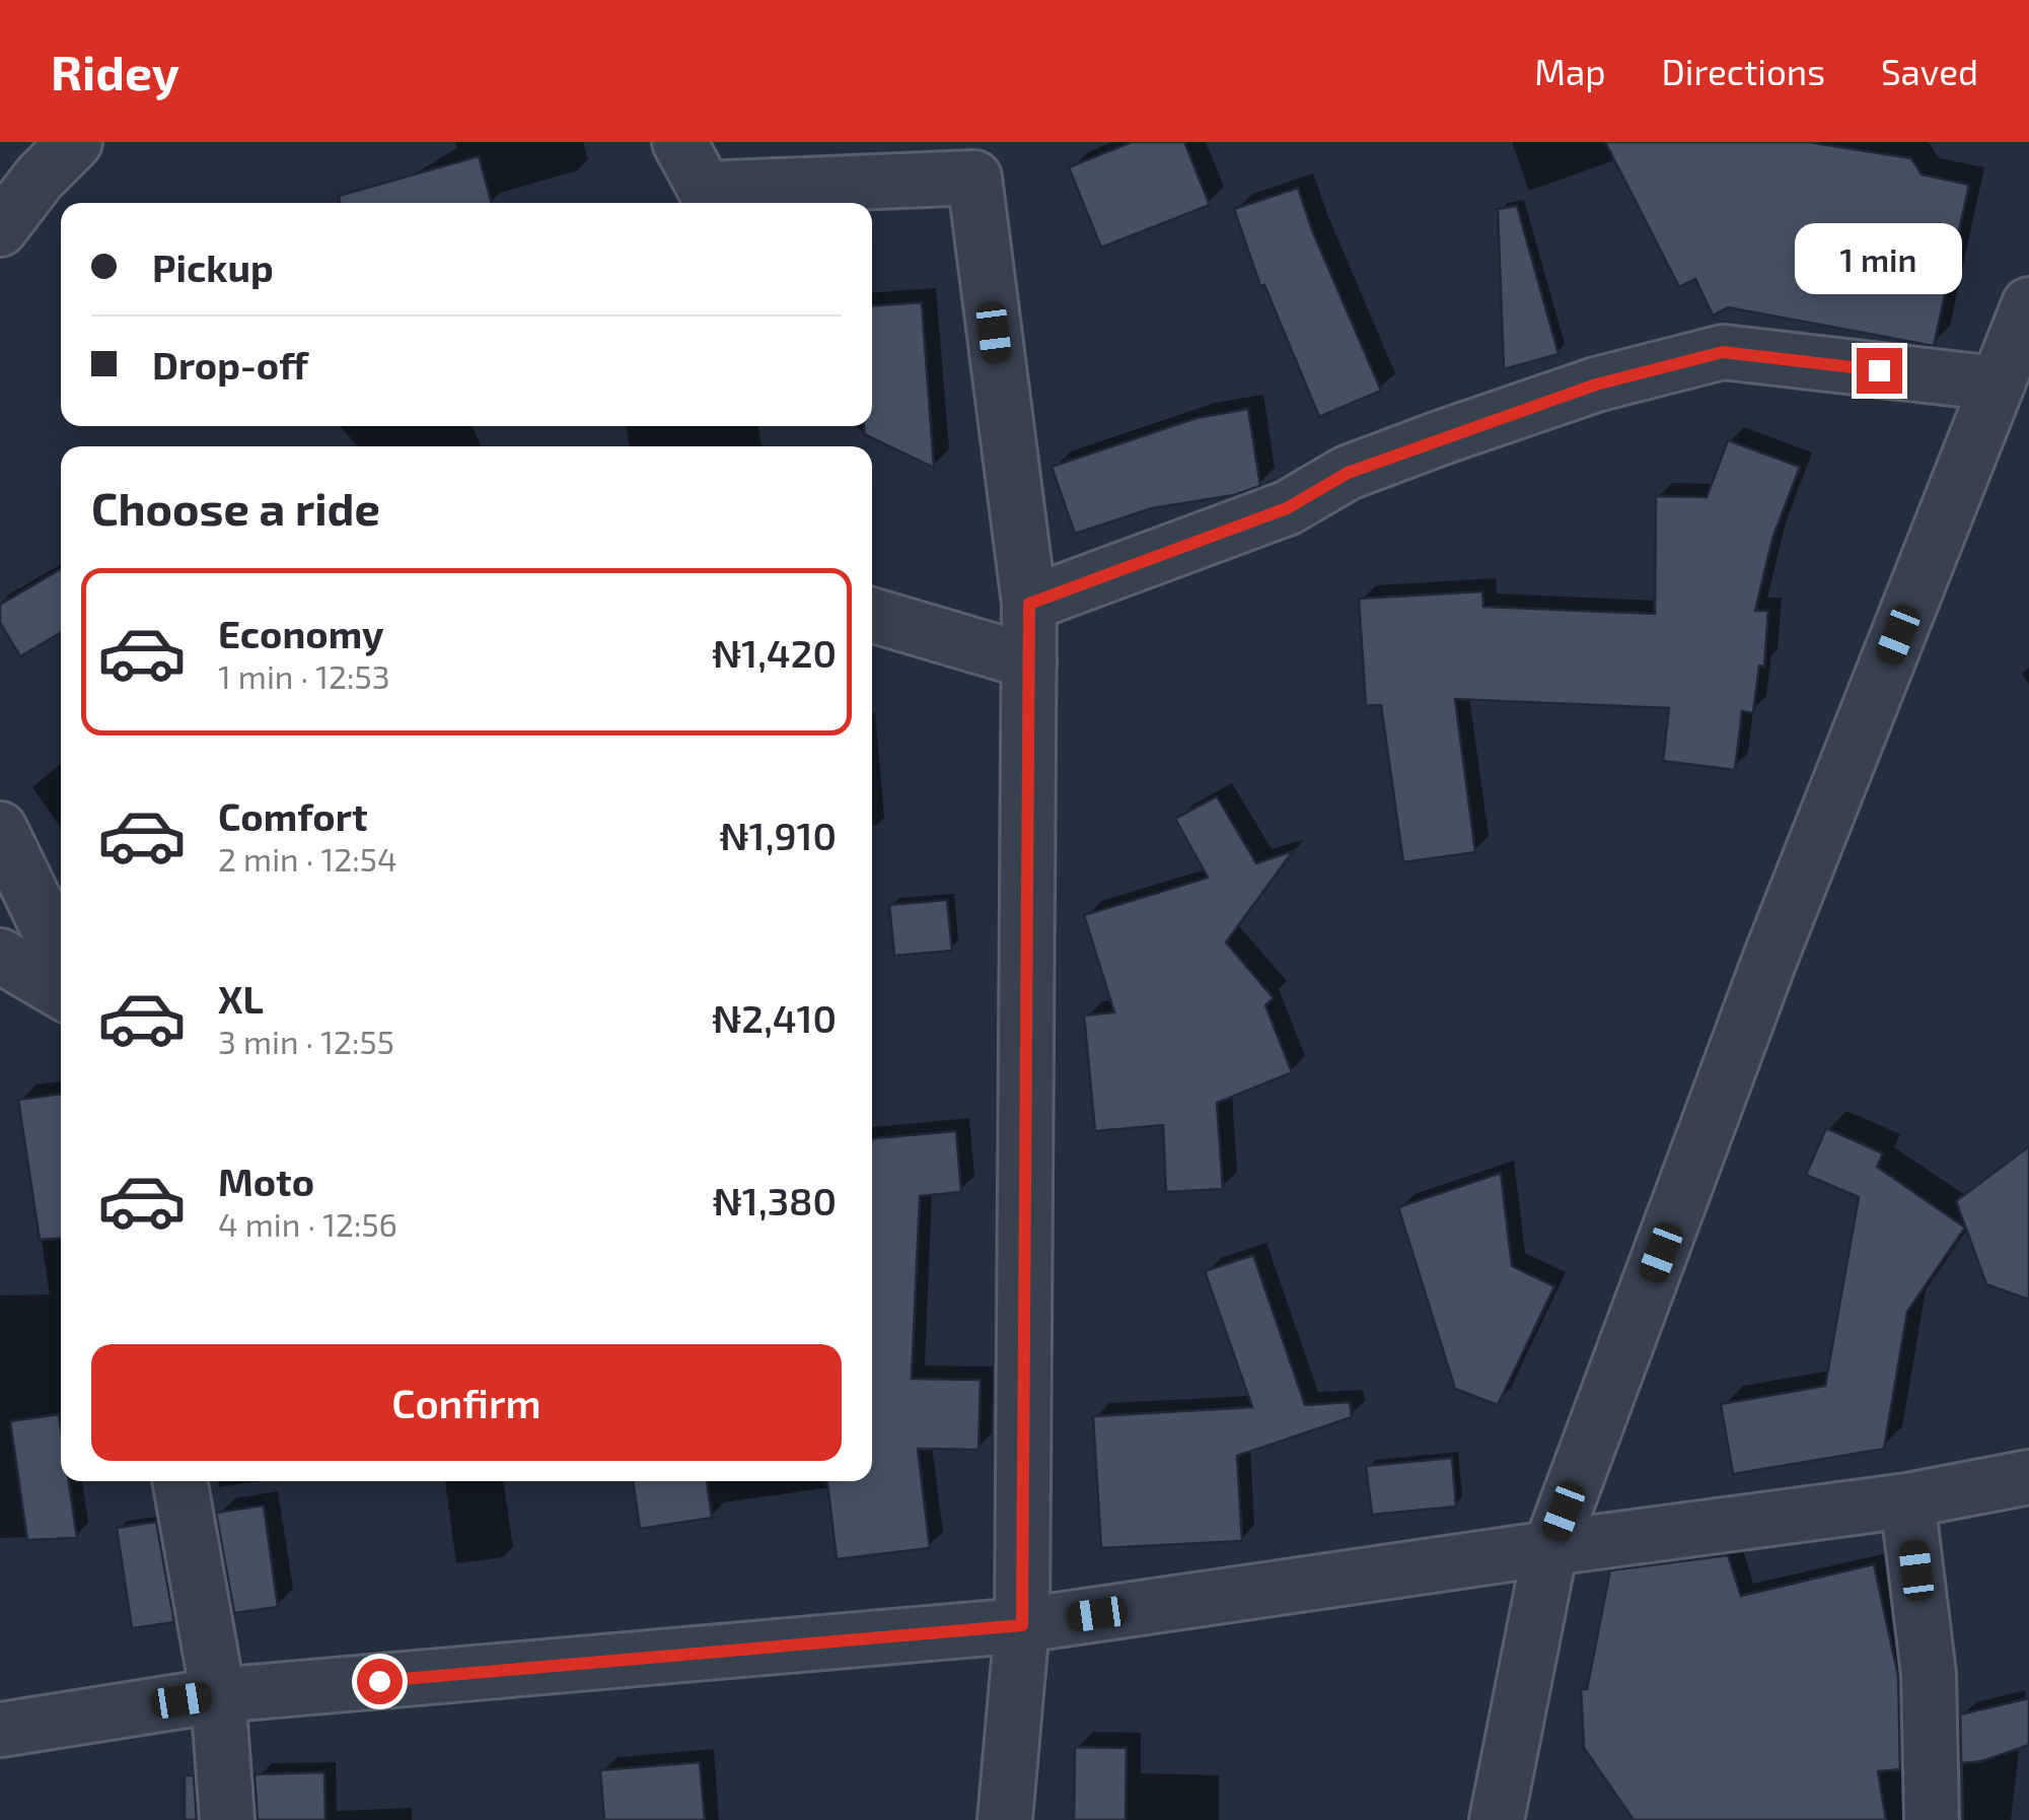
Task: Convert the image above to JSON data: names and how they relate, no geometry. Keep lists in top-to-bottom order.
{
  "page": {
    "header": "Ridey",
    "nav": ["Map", "Directions", "Saved"],
    "banner": ["Pickup", "Drop-off"],
    "bubble": "1 min",
    "heading": "Choose a ride",
    "list": [
      {
        "name": "Economy",
        "note": "1 min · 12:53",
        "value": "₦1,420"
      },
      {
        "name": "Comfort",
        "note": "2 min · 12:54",
        "value": "₦1,910"
      },
      {
        "name": "XL",
        "note": "3 min · 12:55",
        "value": "₦2,410"
      },
      {
        "name": "Moto",
        "note": "4 min · 12:56",
        "value": "₦1,380"
      }
    ],
    "buttons": "Confirm"
  }
}
